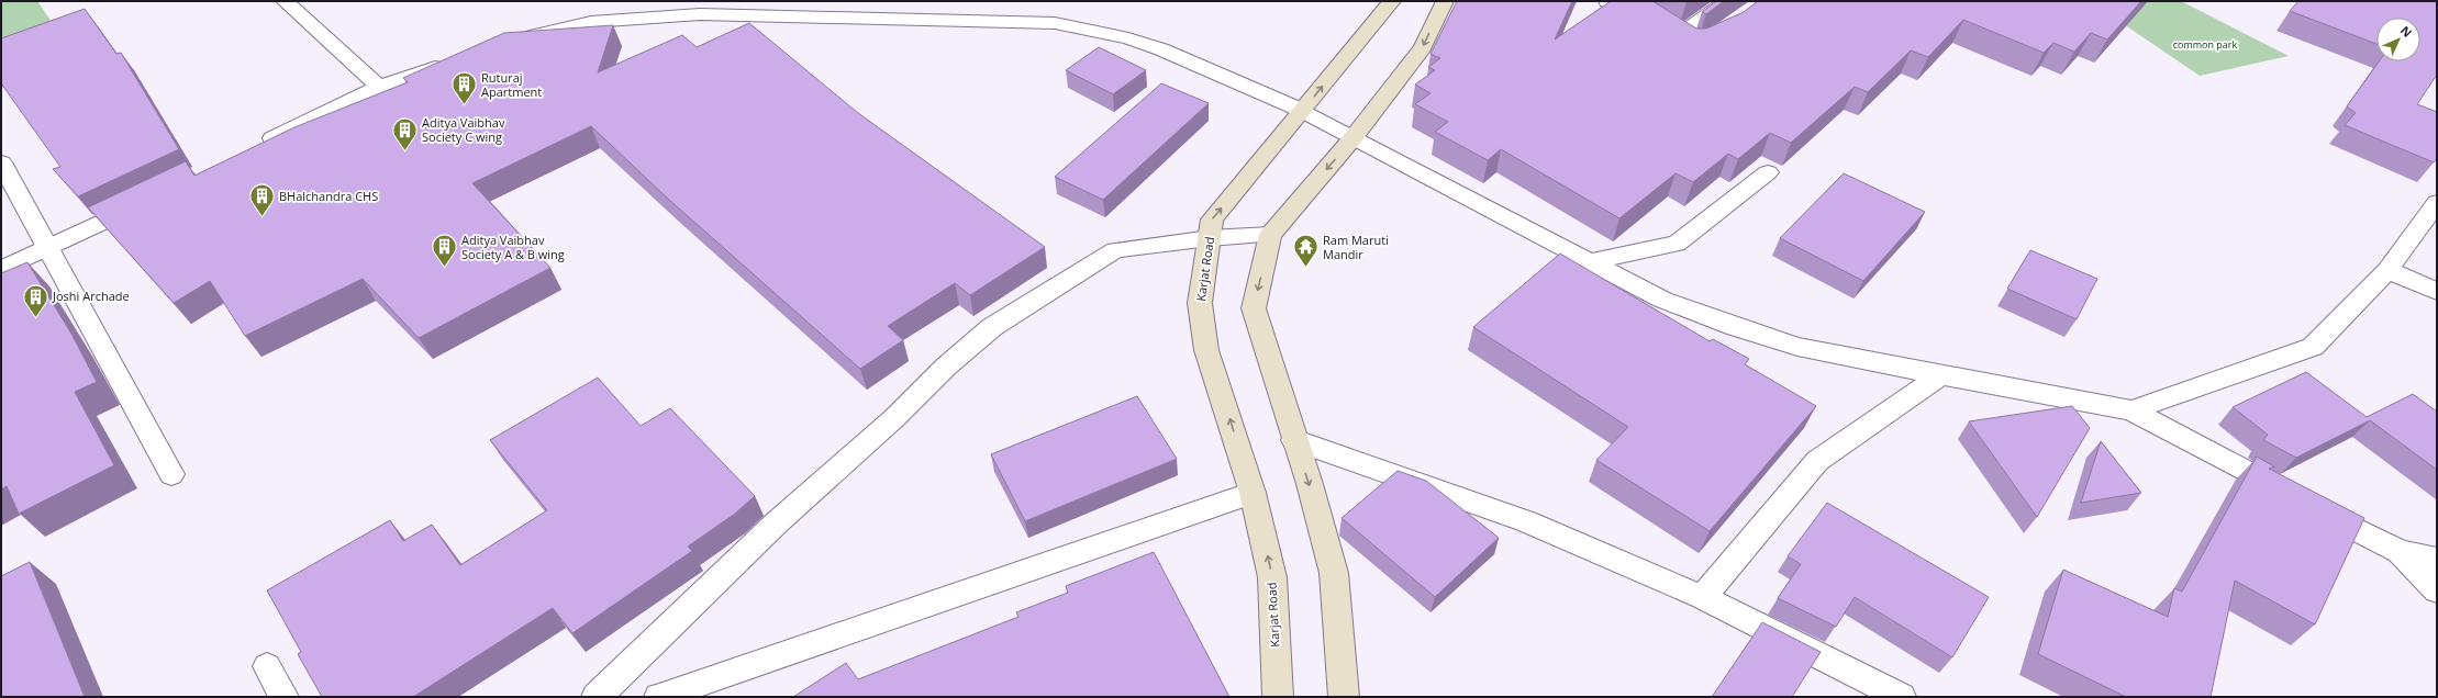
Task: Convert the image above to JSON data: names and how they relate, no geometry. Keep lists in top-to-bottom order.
{
  "streets": {
    "main road": ["Karjat Road"]
  },
  "parks": ["common park"],
  "places": {
    "building": [
      "Ruturaj Apartment",
      "Aditya Vaibhav Society C wing",
      "BHalchandra CHS",
      "Aditya Vaibhav Society A & B wing",
      "Joshi Archade"
    ],
    "temple": ["Ram Maruti Mandir"]
  },
  "north": "top right"
}
